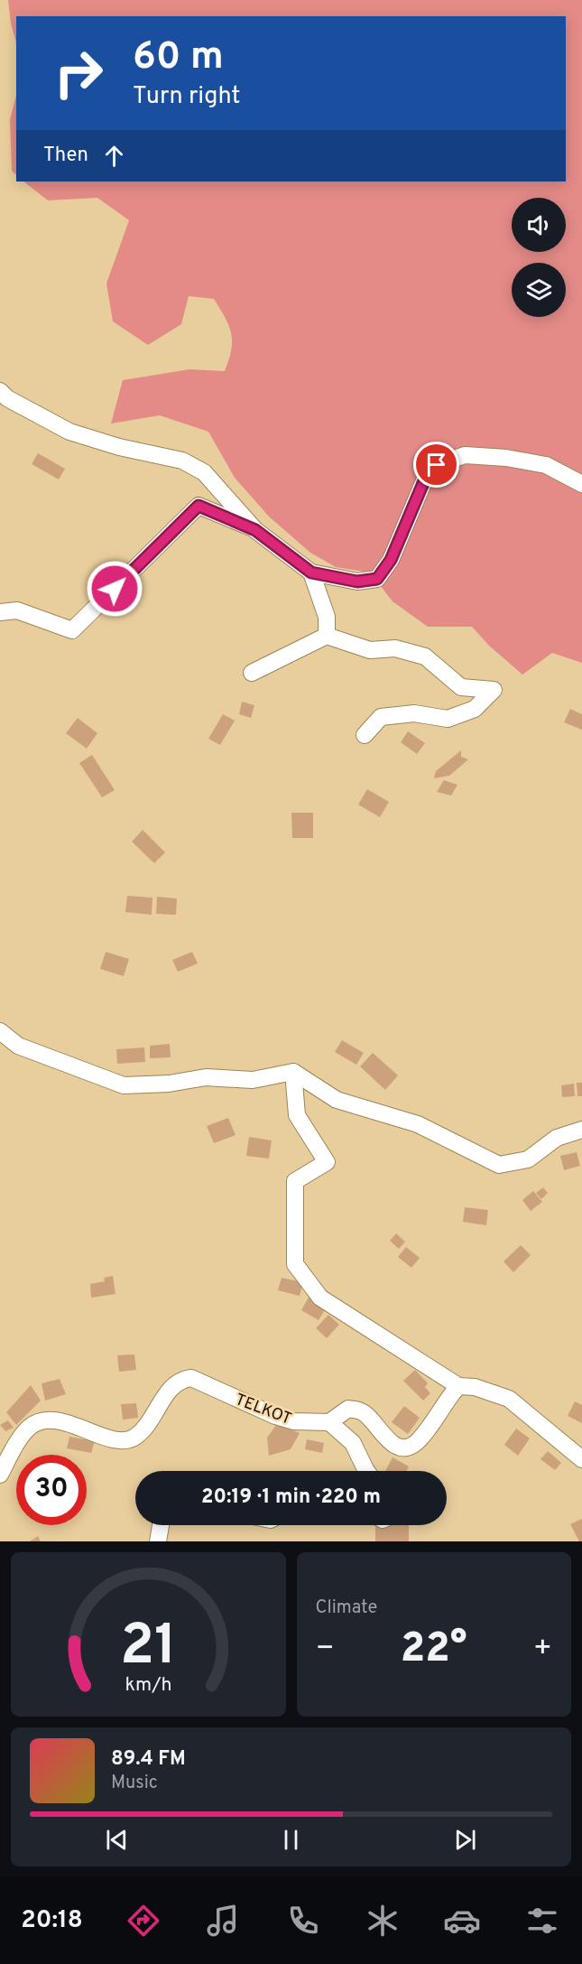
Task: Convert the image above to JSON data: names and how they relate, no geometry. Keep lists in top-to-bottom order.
{
  "streets": {
    "street": ["TELKOT"]
  },
  "page": {
    "turn": ["60 m", "Turn right"],
    "then": "Then",
    "limit": "30",
    "trip": "20:19 · 1 min · 220 m",
    "tile": "Climate",
    "heat": ["−", "22°", "+"],
    "song": ["89.4 FM", "Music"],
    "tabs": "20:18",
    "gauge": ["21", "km/h"]
  }
}
